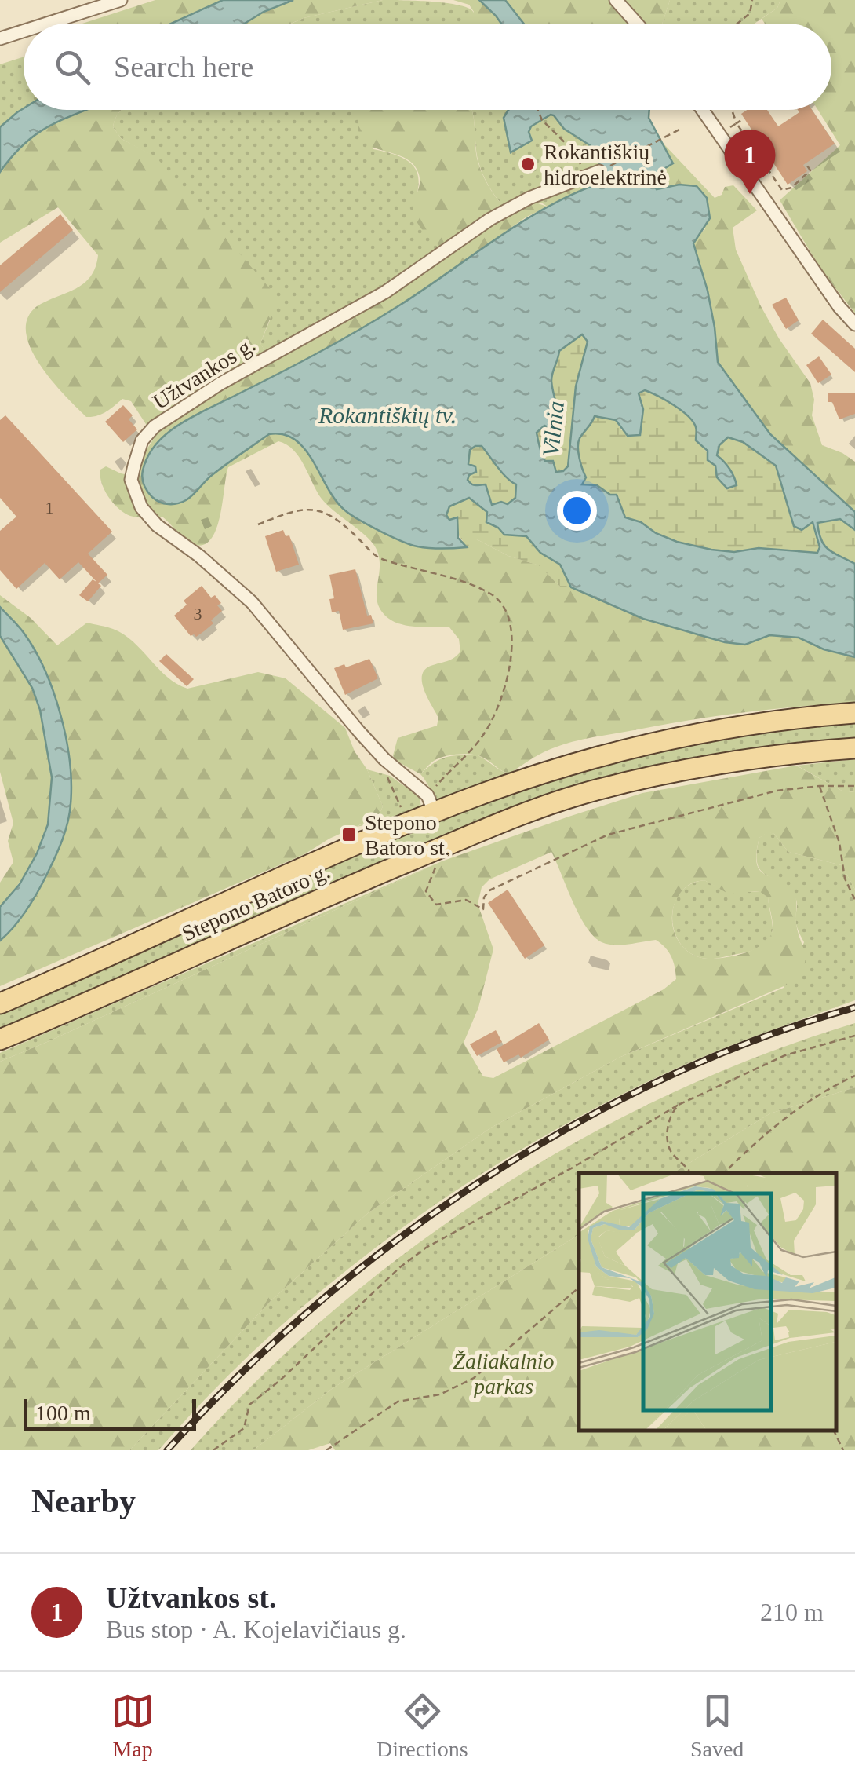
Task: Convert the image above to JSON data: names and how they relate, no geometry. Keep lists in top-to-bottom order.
{
  "streets": {
    "main road": ["Stepono Batoro g."],
    "street": ["Užtvankos g."]
  },
  "crossings": [
    ["Užtvankos g.", "Stepono Batoro g."]
  ],
  "water": ["Rokantiškių tv.", "Vilnia"],
  "parks": ["Žaliakalnio parkas"],
  "places": {
    "other": ["Rokantiškių hidroelektrinė"],
    "transit": ["Stepono Batoro st."]
  },
  "house_numbers": ["1", "3"],
  "scale_bar": "100 m",
  "page": {
    "search": "Search here",
    "pins": "1",
    "scale": "100 m",
    "heading": "Nearby",
    "list": [
      {
        "mark": "1",
        "name": "Užtvankos st.",
        "note": "Bus stop · A. Kojelavičiaus g.",
        "value": "210 m"
      }
    ],
    "nav": ["Map", "Directions", "Saved"]
  }
}
